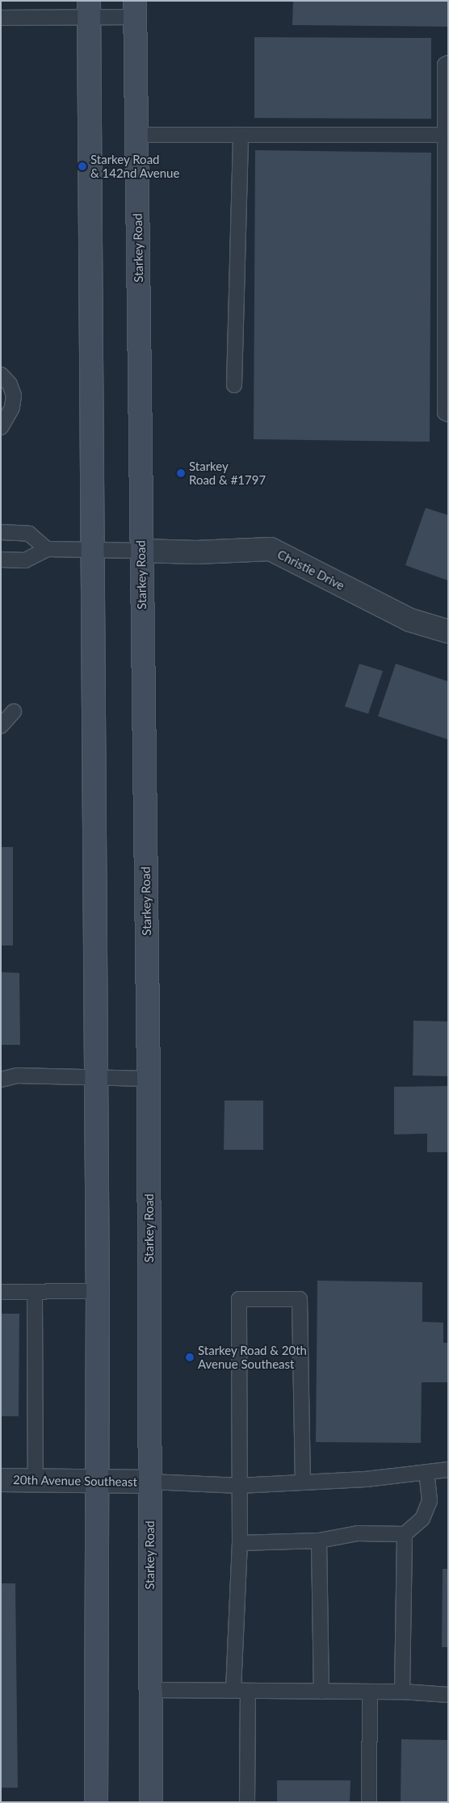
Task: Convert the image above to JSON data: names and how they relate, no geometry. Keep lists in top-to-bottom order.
{
  "streets": {
    "main road": ["Starkey Road"],
    "street": ["Christie Drive", "20th Avenue Southeast"]
  },
  "crossings": [
    ["Starkey Road", "Christie Drive"],
    ["Starkey Road", "20th Avenue Southeast"]
  ],
  "places": ["Starkey Road & 142nd Avenue", "Starkey Road & #1797", "Starkey Road & 20th Avenue Southeast"]
}
